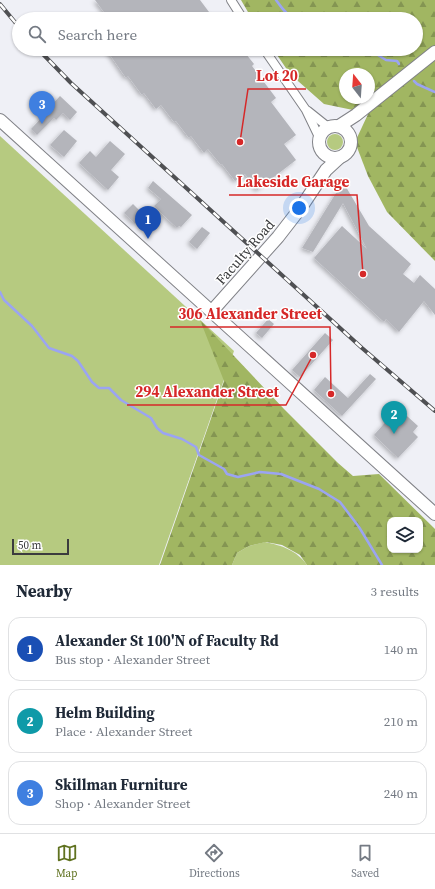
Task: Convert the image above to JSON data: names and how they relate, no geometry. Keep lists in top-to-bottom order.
{
  "streets": {
    "main road": ["Faculty Road"]
  },
  "places": [
    "Lot 20",
    "Lakeside Garage",
    "294 Alexander Street",
    "306 Alexander Street"
  ],
  "scale_bar": "50 m",
  "north": "top",
  "page": {
    "search": "Search here",
    "pins": ["3", "1", "2"],
    "scale": "50 m",
    "heading": ["Nearby", "3 results"],
    "list": [
      {
        "mark": "1",
        "name": "Alexander St 100'N of Faculty Rd",
        "note": "Bus stop · Alexander Street",
        "value": "140 m"
      },
      {
        "mark": "2",
        "name": "Helm Building",
        "note": "Place · Alexander Street",
        "value": "210 m"
      },
      {
        "mark": "3",
        "name": "Skillman Furniture",
        "note": "Shop · Alexander Street",
        "value": "240 m"
      }
    ],
    "nav": ["Map", "Directions", "Saved"]
  }
}
